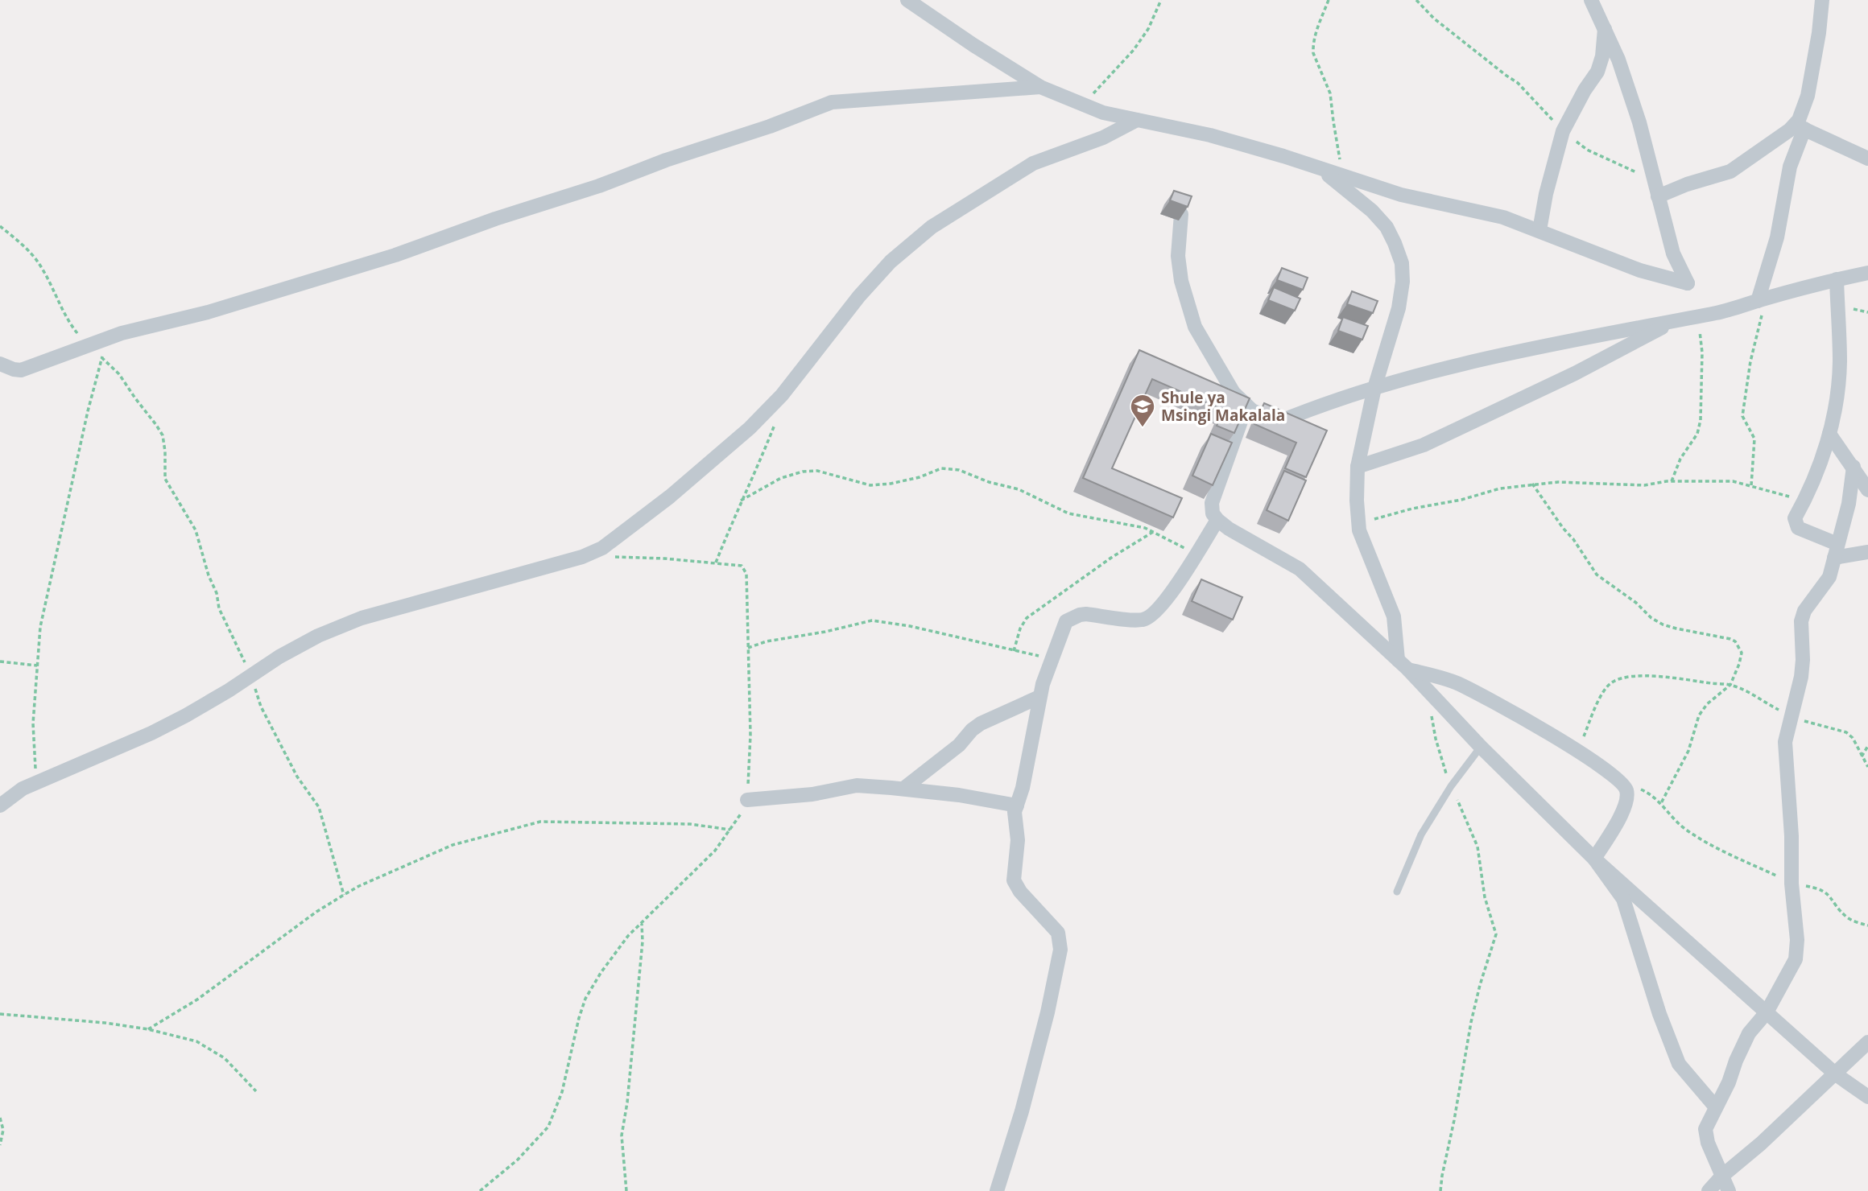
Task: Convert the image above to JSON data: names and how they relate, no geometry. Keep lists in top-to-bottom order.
{
  "places": {
    "school or university": ["Shule ya Msingi Makalala"]
  }
}
